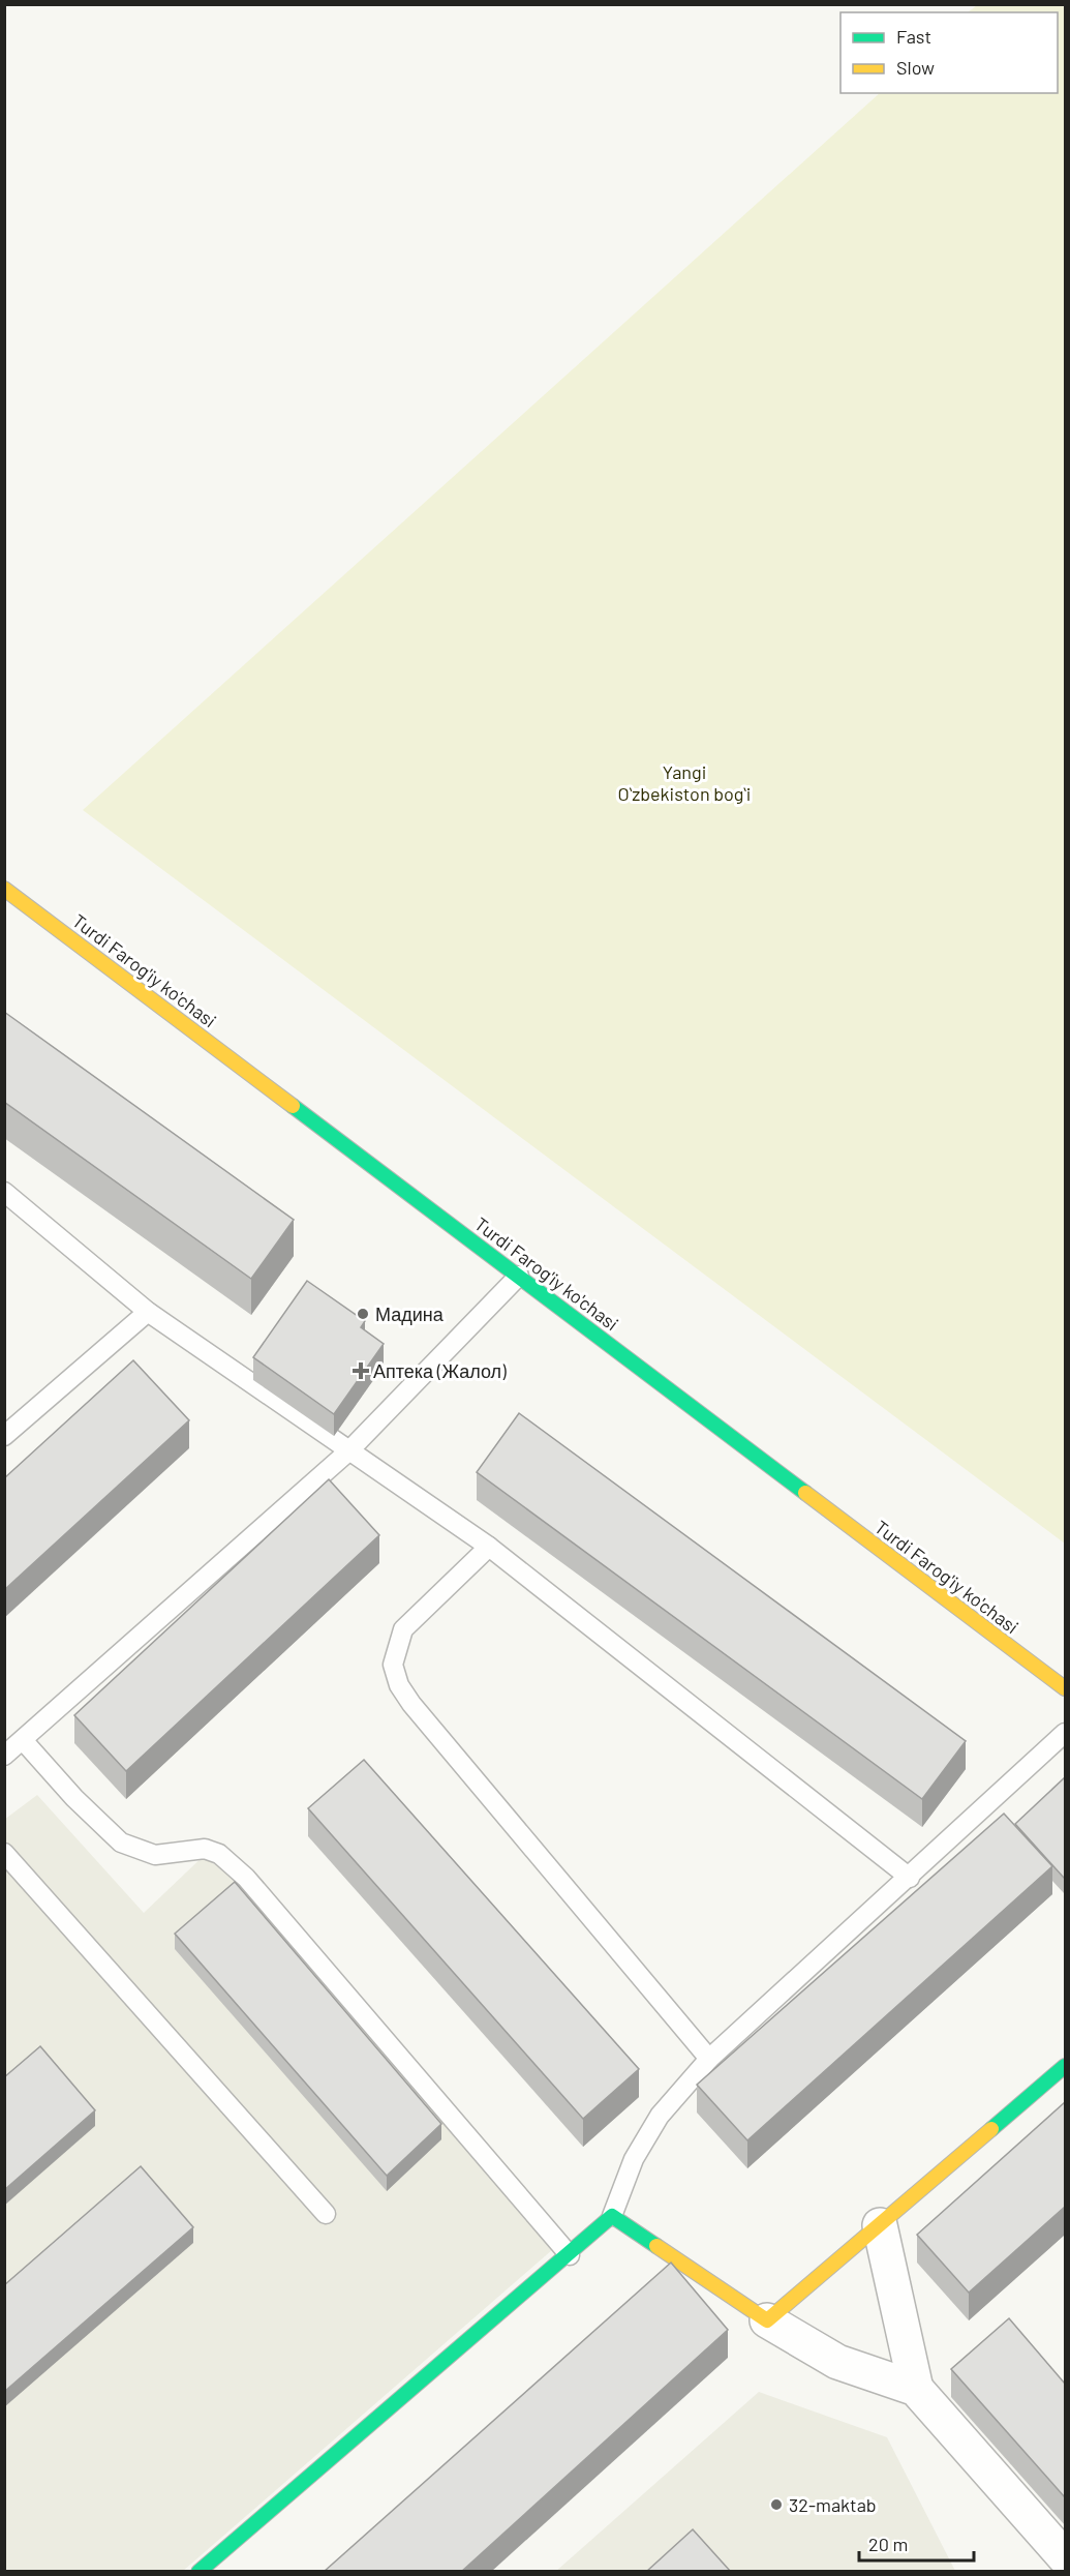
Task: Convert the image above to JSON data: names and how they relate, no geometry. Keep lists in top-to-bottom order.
{
  "streets": {
    "main road": ["Turdi Farog'iy ko'chasi"]
  },
  "parks": ["Yangi Oʻzbekiston bogʻi"],
  "places": {
    "other": ["Мадина", "32-maktab"],
    "health": ["Аптека (Жалол)"]
  },
  "legend": ["Fast", "Slow"],
  "scale_bar": "20 m"
}
